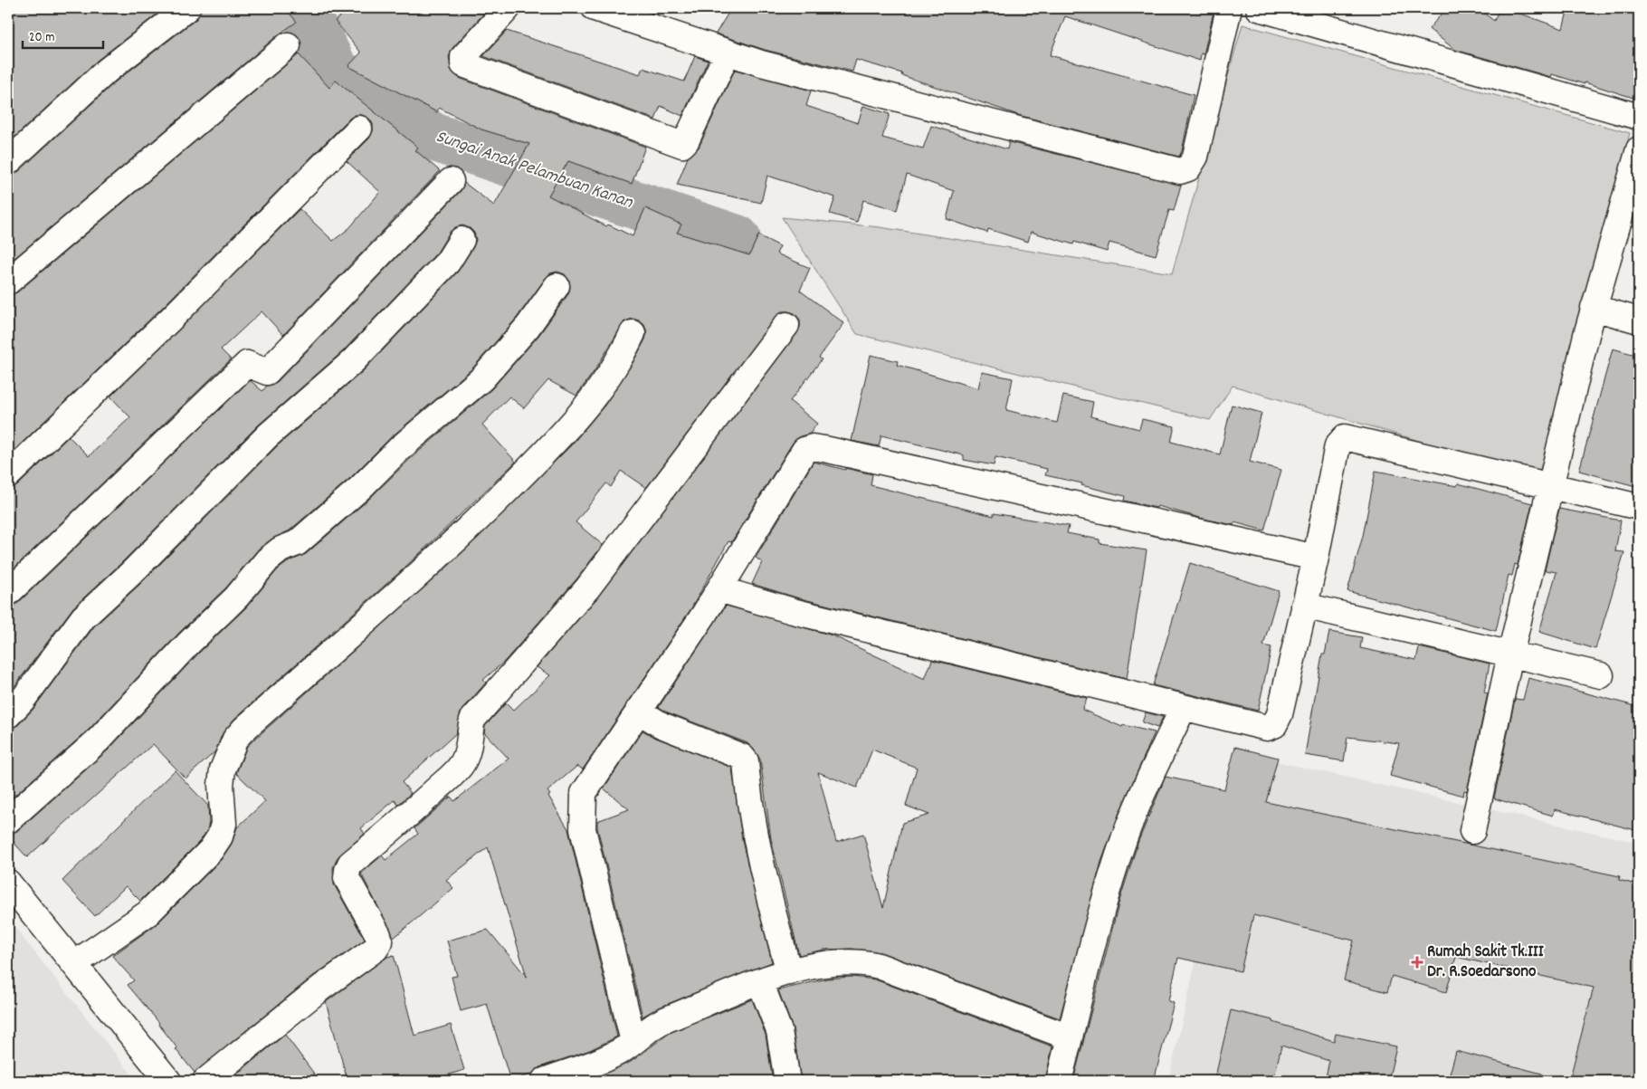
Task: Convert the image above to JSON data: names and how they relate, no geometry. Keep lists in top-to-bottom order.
{
  "water": ["Sungai Anak Pelambuan Kanan"],
  "places": {
    "health": ["Rumah Sakit Tk.III Dr. R.Soedarsono"]
  },
  "scale_bar": "20 m"
}
